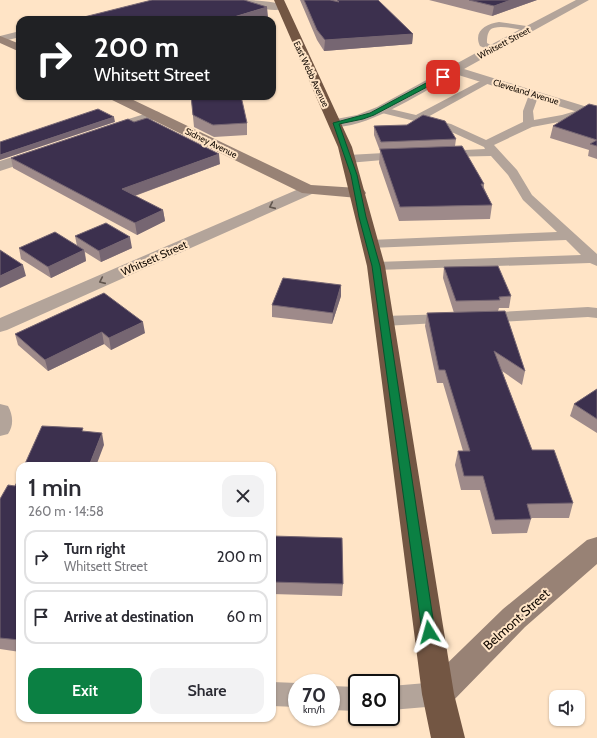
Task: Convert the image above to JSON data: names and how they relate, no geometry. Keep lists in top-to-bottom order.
{
  "streets": {
    "highway": ["East Webb Avenue"],
    "street": [
      "Whitsett Street",
      "Cleveland Avenue",
      "Sidney Avenue",
      "Belmont Street"
    ]
  },
  "crossings": [
    ["Whitsett Street", "East Webb Avenue"],
    ["Whitsett Street", "Cleveland Avenue"],
    ["Whitsett Street", "Sidney Avenue"],
    ["East Webb Avenue", "Belmont Street"]
  ],
  "page": {
    "turn": ["200 m", "Whitsett Street"],
    "heading": ["1 min", "260 m · 14:58"],
    "list": [
      {
        "name": "Turn right",
        "note": "Whitsett Street",
        "value": "200 m"
      },
      {
        "name": "Arrive at destination",
        "value": "60 m"
      }
    ],
    "buttons": ["Exit", "Share"],
    "speed": "70 km/h",
    "limit": "80"
  }
}
